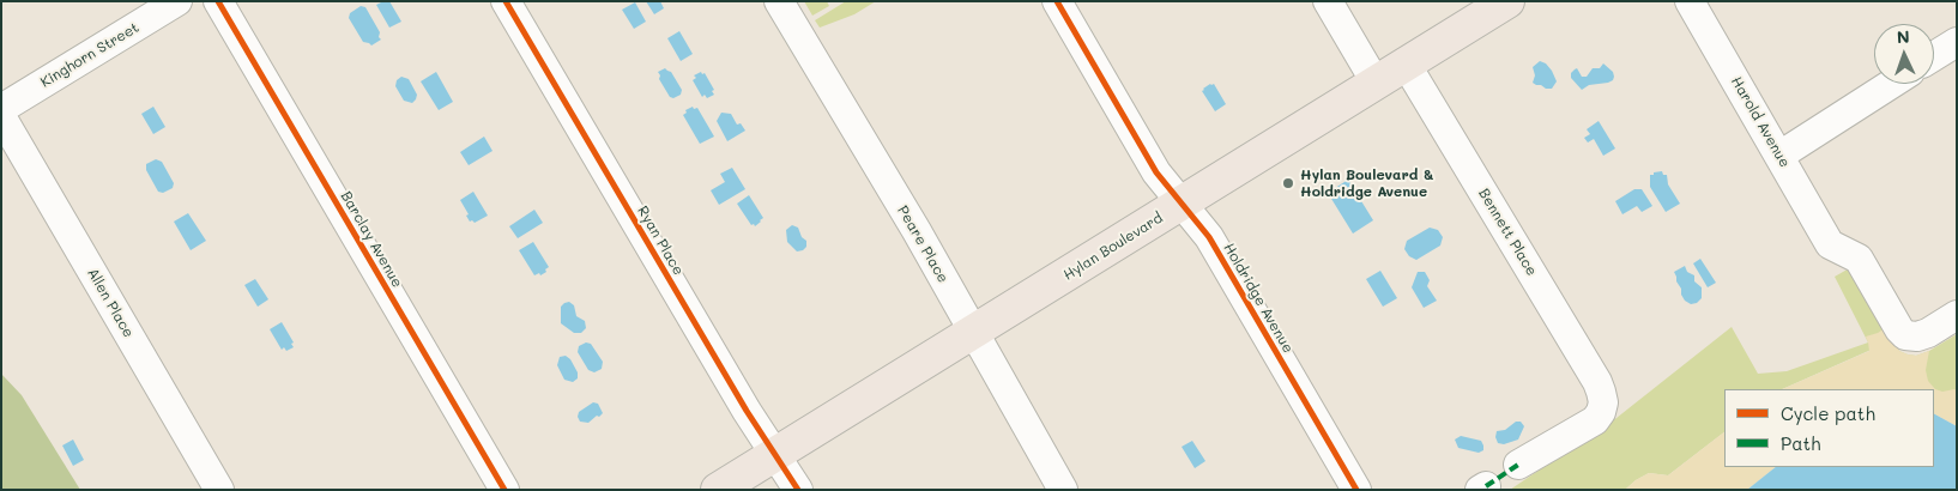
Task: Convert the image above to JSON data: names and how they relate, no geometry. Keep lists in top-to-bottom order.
{
  "streets": {
    "main road": ["Hylan Boulevard"],
    "street": [
      "Kinghorn Street",
      "Harold Avenue",
      "Bennett Place",
      "Barclay Avenue",
      "Ryan Place",
      "Peare Place",
      "Holdridge Avenue",
      "Allen Place"
    ]
  },
  "crossings": [
    ["Bennett Place", "Hylan Boulevard"],
    ["Ryan Place", "Hylan Boulevard"],
    ["Peare Place", "Hylan Boulevard"],
    ["Hylan Boulevard", "Holdridge Avenue"]
  ],
  "places": ["Hylan Boulevard & Holdridge Avenue"],
  "legend": ["Cycle path", "Path"],
  "north": "top"
}
